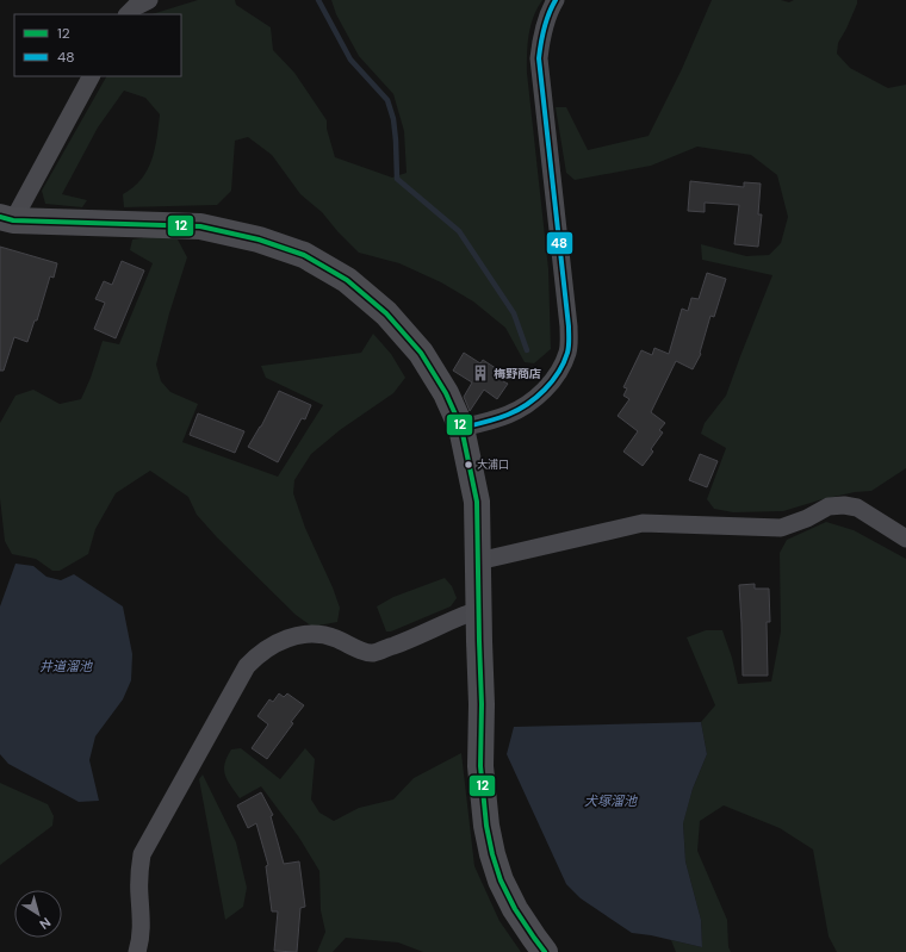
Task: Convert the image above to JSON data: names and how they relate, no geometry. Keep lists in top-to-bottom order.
{
  "water": ["井道溜池", "犬塚溜池"],
  "places": {
    "building": ["梅野商店"],
    "other": ["大浦口"]
  },
  "lines": ["transit line 48", "transit line 12"],
  "legend": ["12", "48"],
  "north": "bottom right"
}
